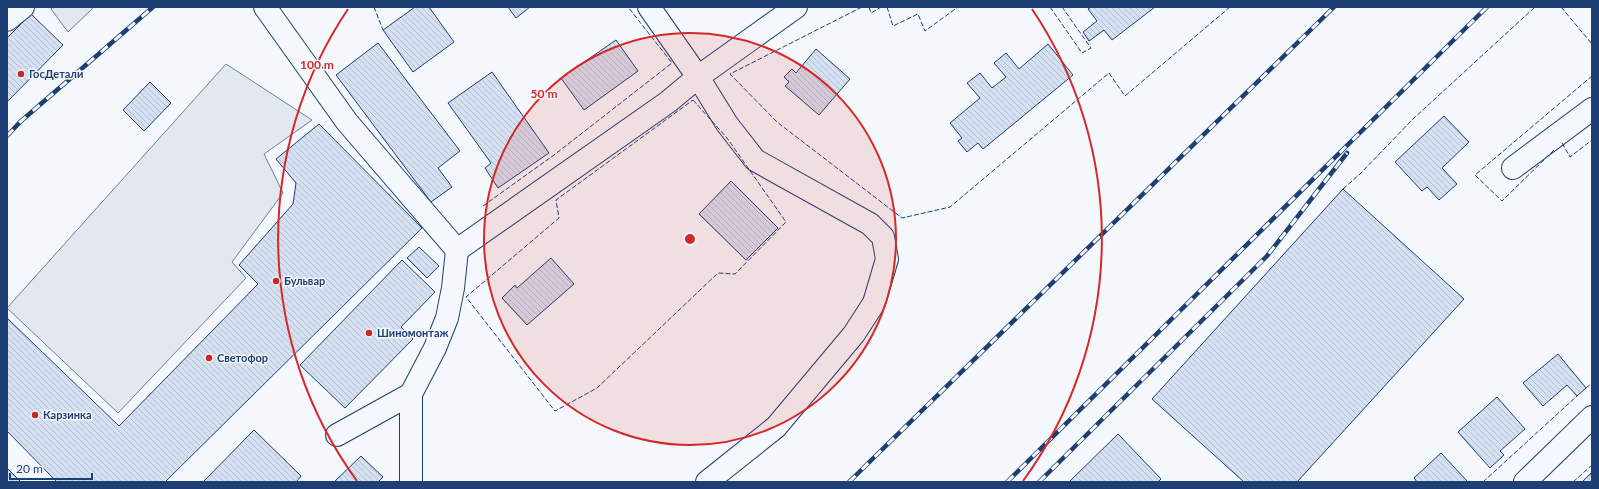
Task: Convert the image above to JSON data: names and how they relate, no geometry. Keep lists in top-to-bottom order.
{
  "places": [
    "ГосДетали",
    "Бульвар",
    "Шиномонтаж",
    "Светофор",
    "Карзинка"
  ],
  "scale_bar": "20 m",
  "rings": ["100 m", "50 m"]
}
